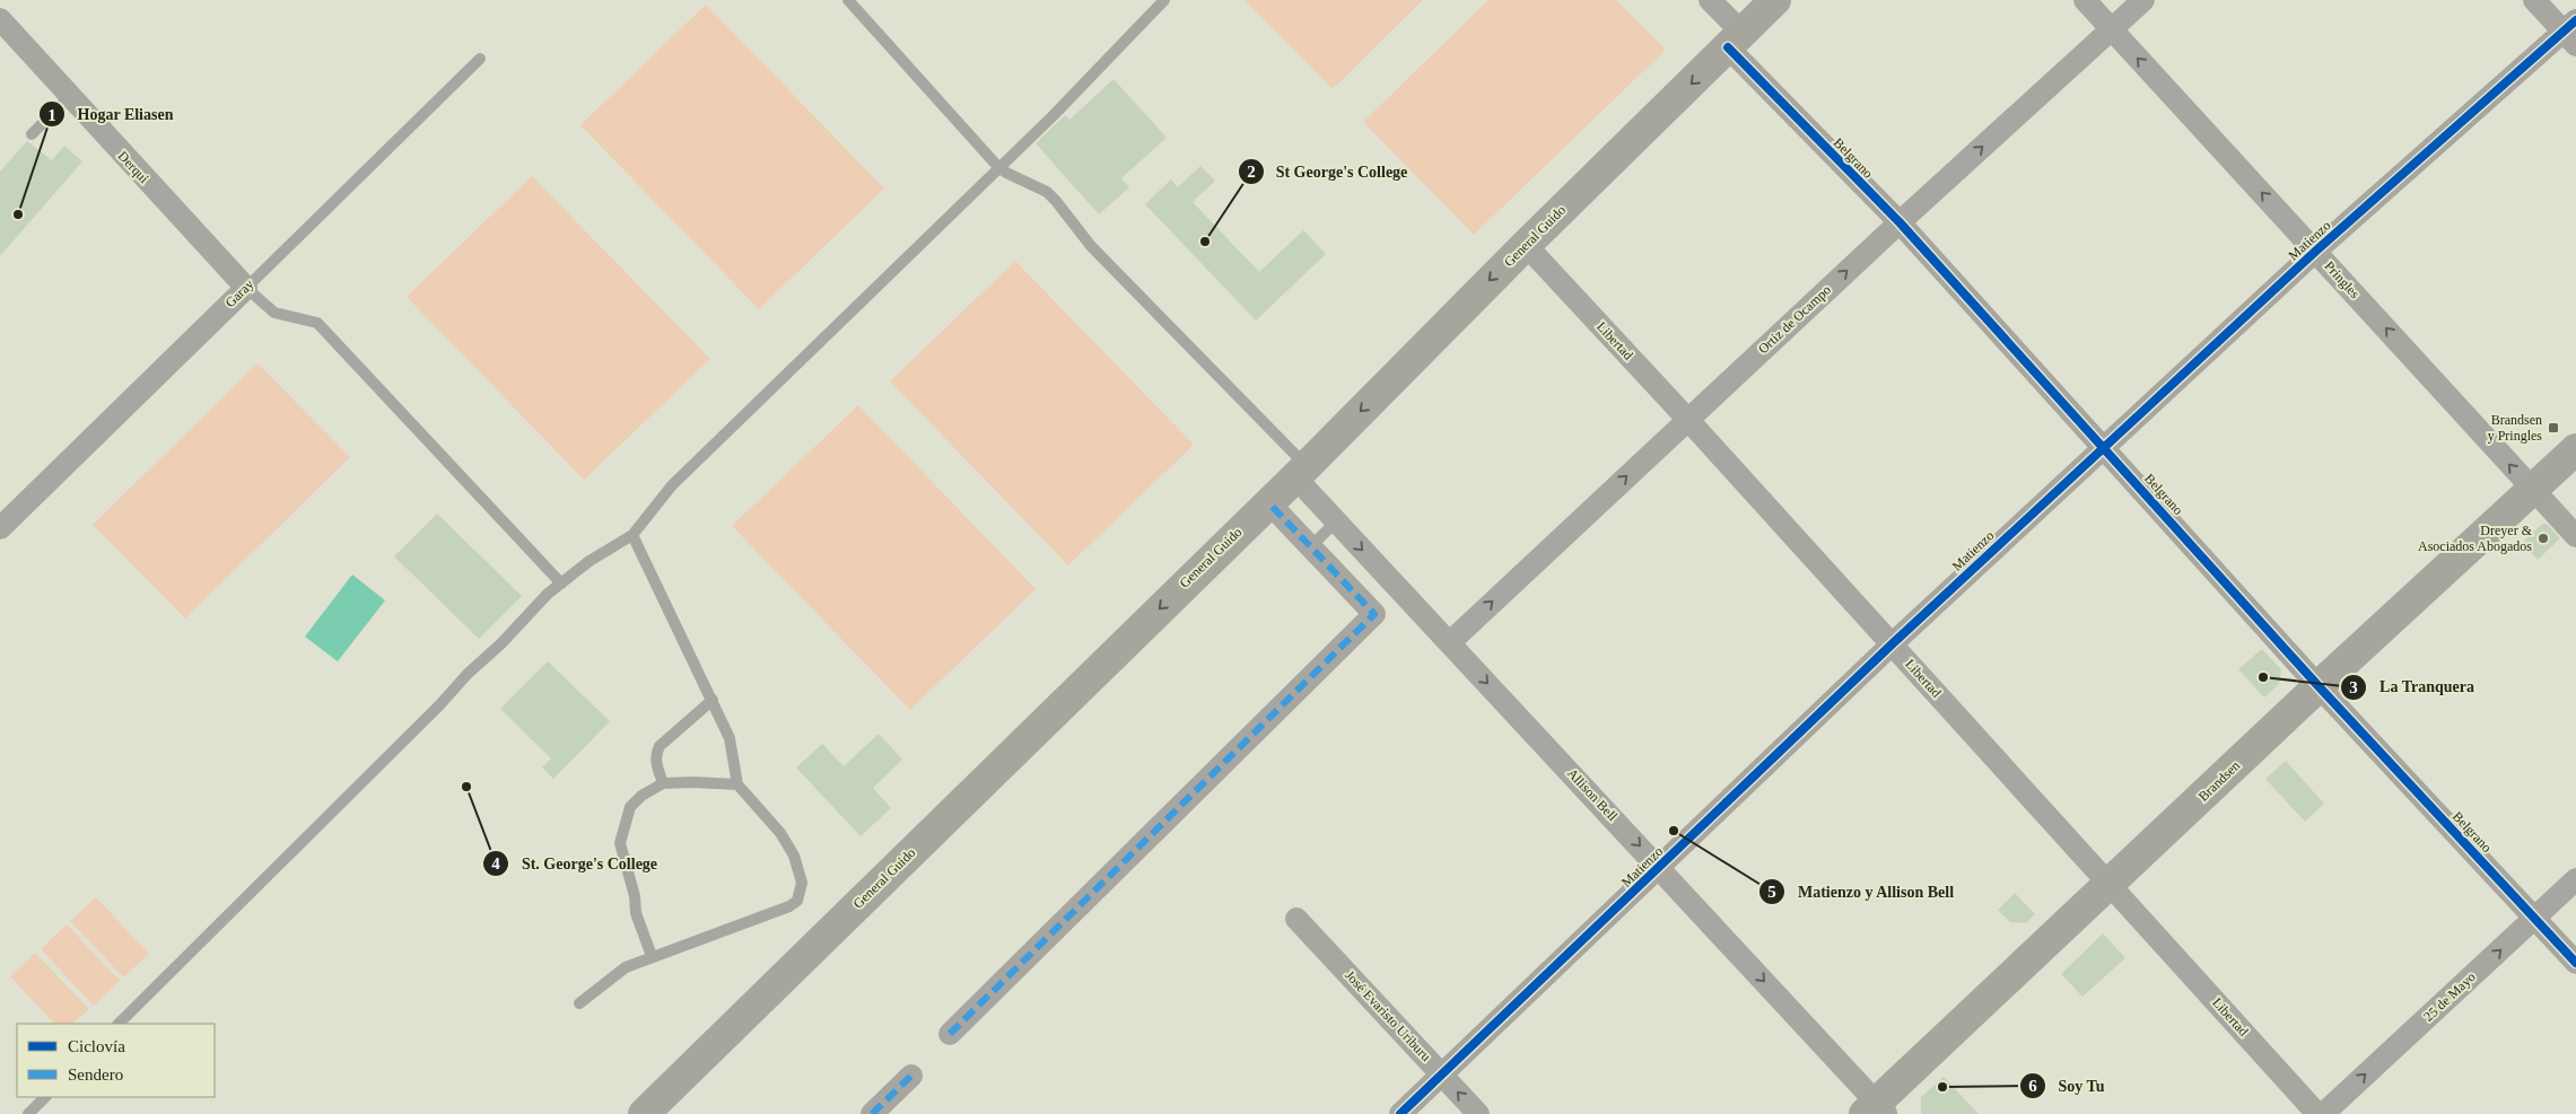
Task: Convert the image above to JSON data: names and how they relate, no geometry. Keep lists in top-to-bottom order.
{
  "streets": {
    "main road": ["General Guido", "Brandsen"],
    "street": [
      "Belgrano",
      "Derqui",
      "Matienzo",
      "Pringles",
      "Garay",
      "Ortiz de Ocampo",
      "Libertad",
      "Allison Bell",
      "25 de Mayo",
      "José Evaristo Uriburu"
    ]
  },
  "crossings": [
    ["Belgrano", "General Guido"],
    ["Belgrano", "Matienzo"],
    ["Belgrano", "Ortiz de Ocampo"],
    ["Belgrano", "Brandsen"],
    ["Belgrano", "25 de Mayo"],
    ["Derqui", "Garay"],
    ["General Guido", "Libertad"],
    ["General Guido", "Allison Bell"],
    ["Matienzo", "Pringles"],
    ["Matienzo", "Libertad"],
    ["Matienzo", "Allison Bell"],
    ["Matienzo", "José Evaristo Uriburu"],
    ["Pringles", "Ortiz de Ocampo"],
    ["Pringles", "Brandsen"],
    ["Ortiz de Ocampo", "Libertad"],
    ["Ortiz de Ocampo", "Allison Bell"],
    ["Libertad", "Brandsen"],
    ["Brandsen", "Allison Bell"]
  ],
  "one_way": [
    "General Guido",
    "Pringles",
    "Ortiz de Ocampo",
    "Allison Bell",
    "25 de Mayo"
  ],
  "places": {
    "other": [
      "Hogar Eliasen",
      "St George's College",
      "Dreyer & Asociados Abogados",
      "La Tranquera",
      "St. George's College",
      "Matienzo y Allison Bell",
      "Soy Tu"
    ],
    "transit": ["Brandsen y Pringles"]
  },
  "legend": ["Ciclovía", "Sendero"]
}
